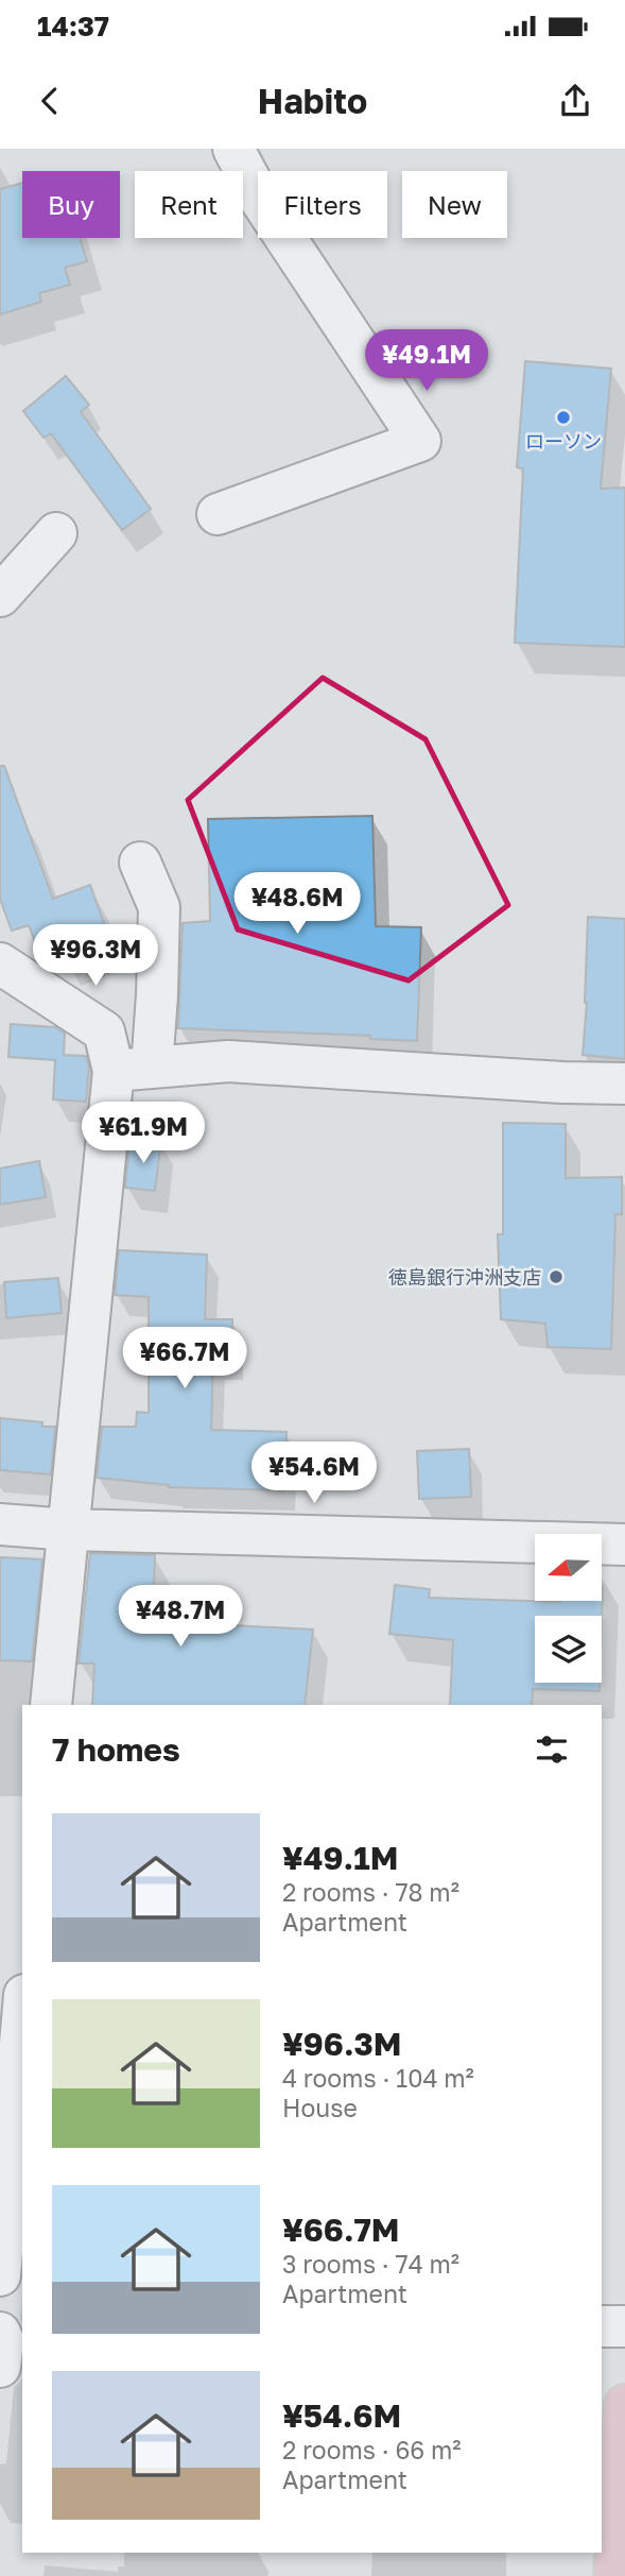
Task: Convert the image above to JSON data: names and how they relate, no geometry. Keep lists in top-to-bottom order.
{
  "places": ["ローソン", "徳島銀行沖洲支店"],
  "north": "left",
  "page": {
    "status": "14:37",
    "header": "Habito",
    "chip": [
      "Buy",
      "Rent",
      "Filters",
      "New"
    ],
    "price": [
      "¥49.1M",
      "¥48.6M",
      "¥96.3M",
      "¥61.9M",
      "¥66.7M",
      "¥54.6M",
      "¥48.7M"
    ],
    "heading": "7 homes",
    "list": [
      {
        "name": "¥49.1M",
        "note": "2 rooms · 78 m² · Apartment"
      },
      {
        "name": "¥96.3M",
        "note": "4 rooms · 104 m² · House"
      },
      {
        "name": "¥66.7M",
        "note": "3 rooms · 74 m² · Apartment"
      },
      {
        "name": "¥54.6M",
        "note": "2 rooms · 66 m² · Apartment"
      }
    ]
  }
}
